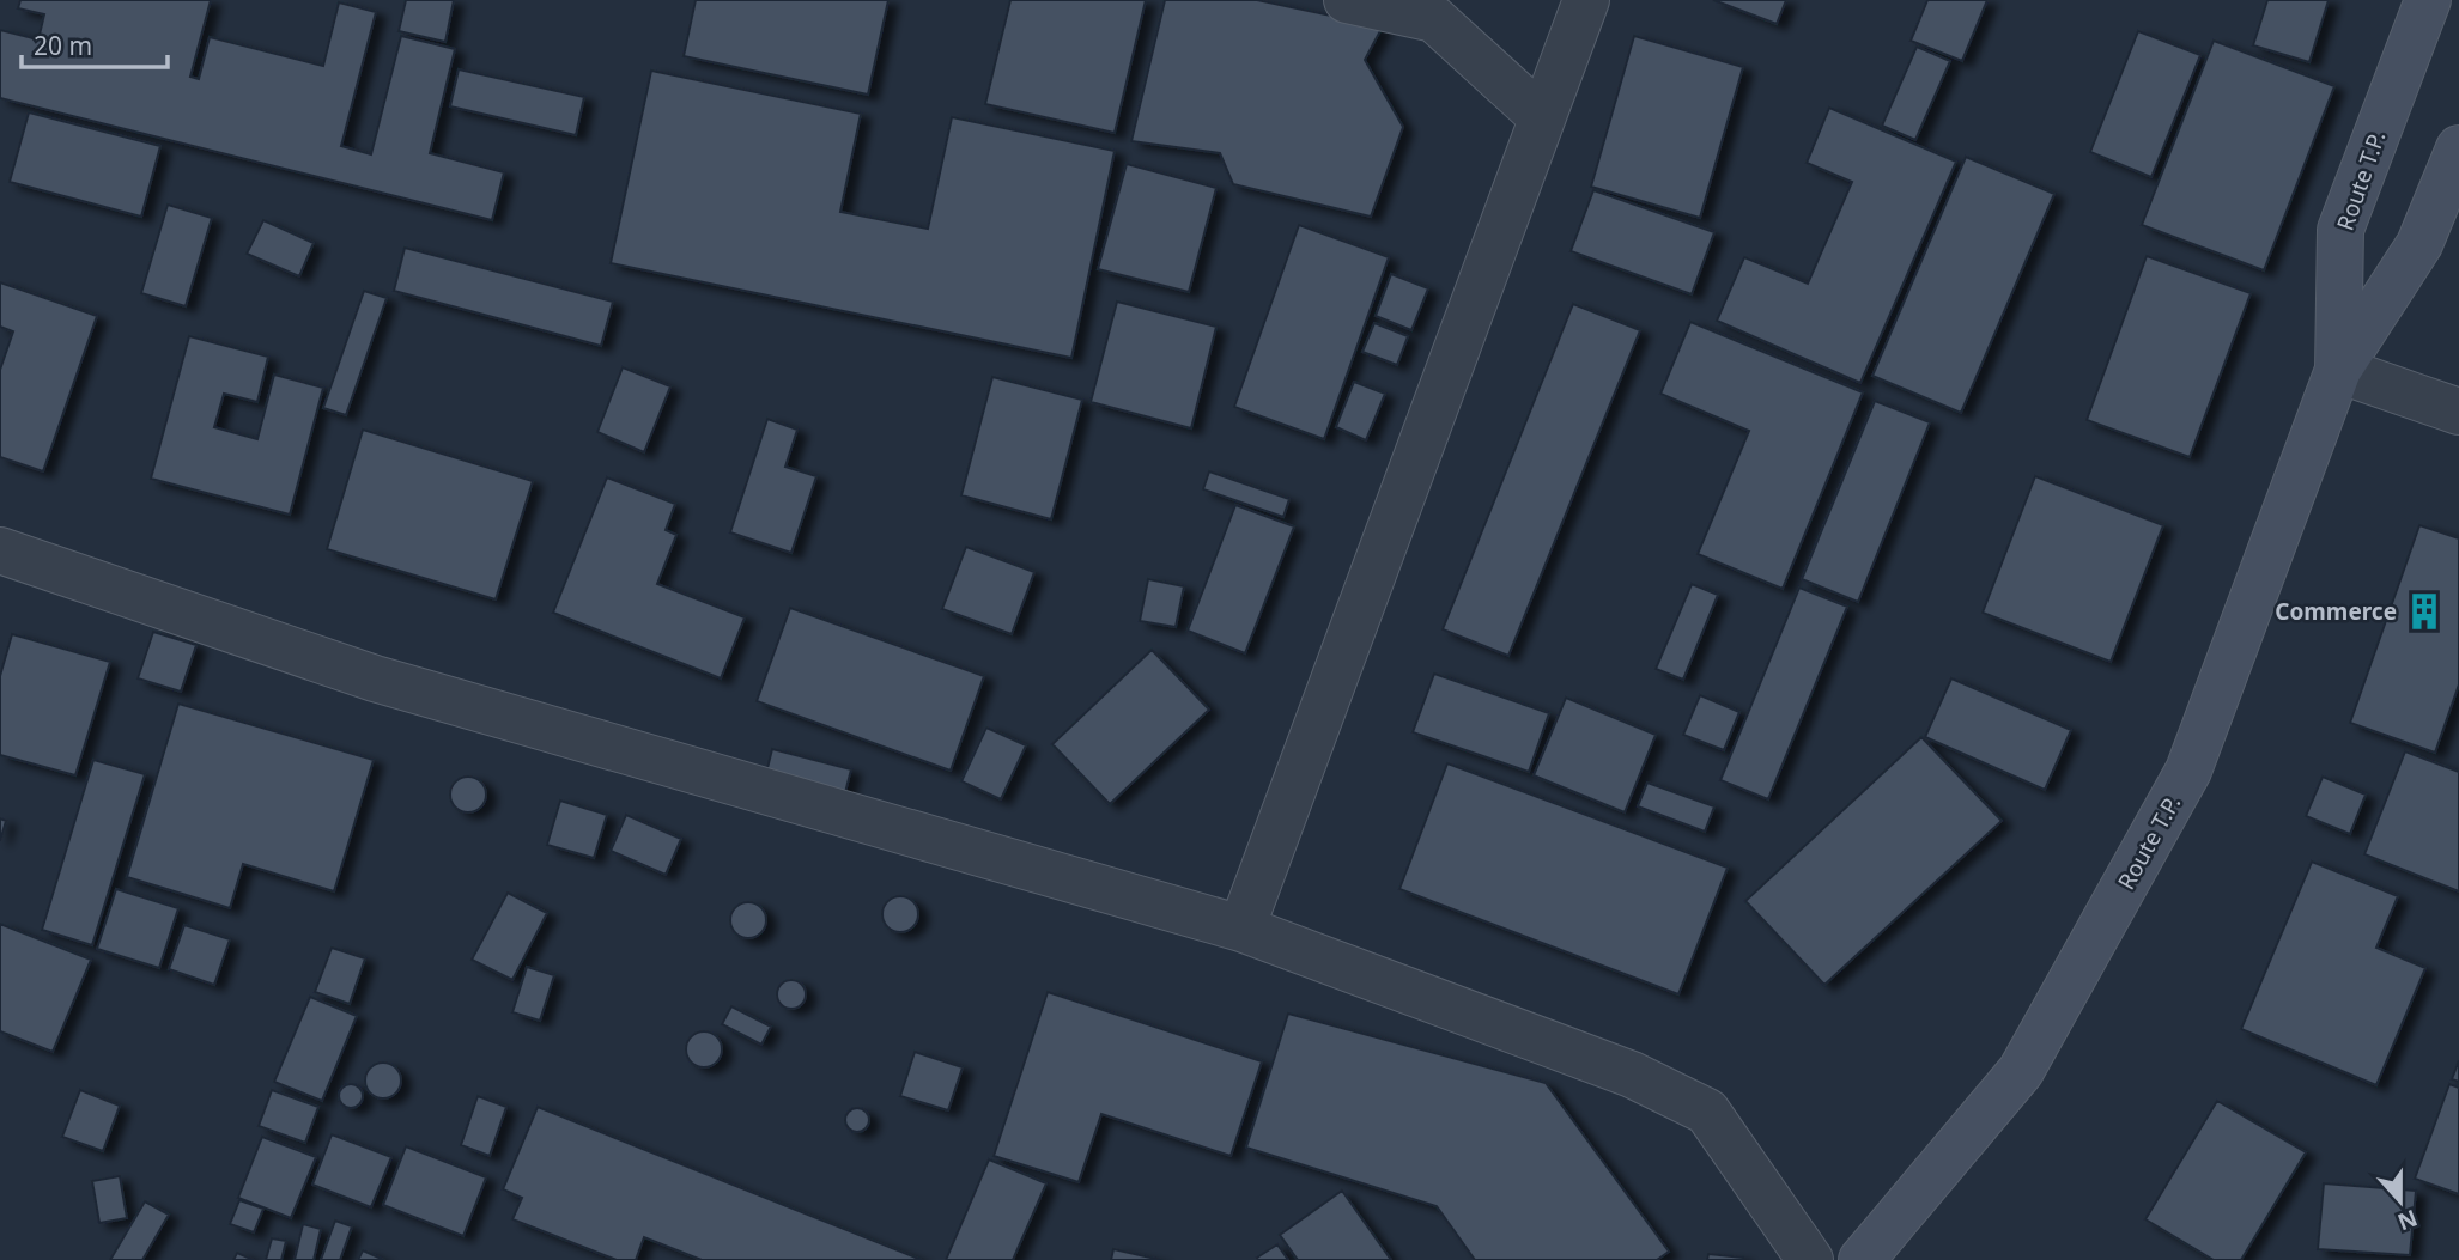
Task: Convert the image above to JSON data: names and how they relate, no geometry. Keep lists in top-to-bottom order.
{
  "streets": {
    "street": ["Route T.P."]
  },
  "places": {
    "building": ["Commerce"]
  },
  "scale_bar": "20 m",
  "north": "bottom"
}
